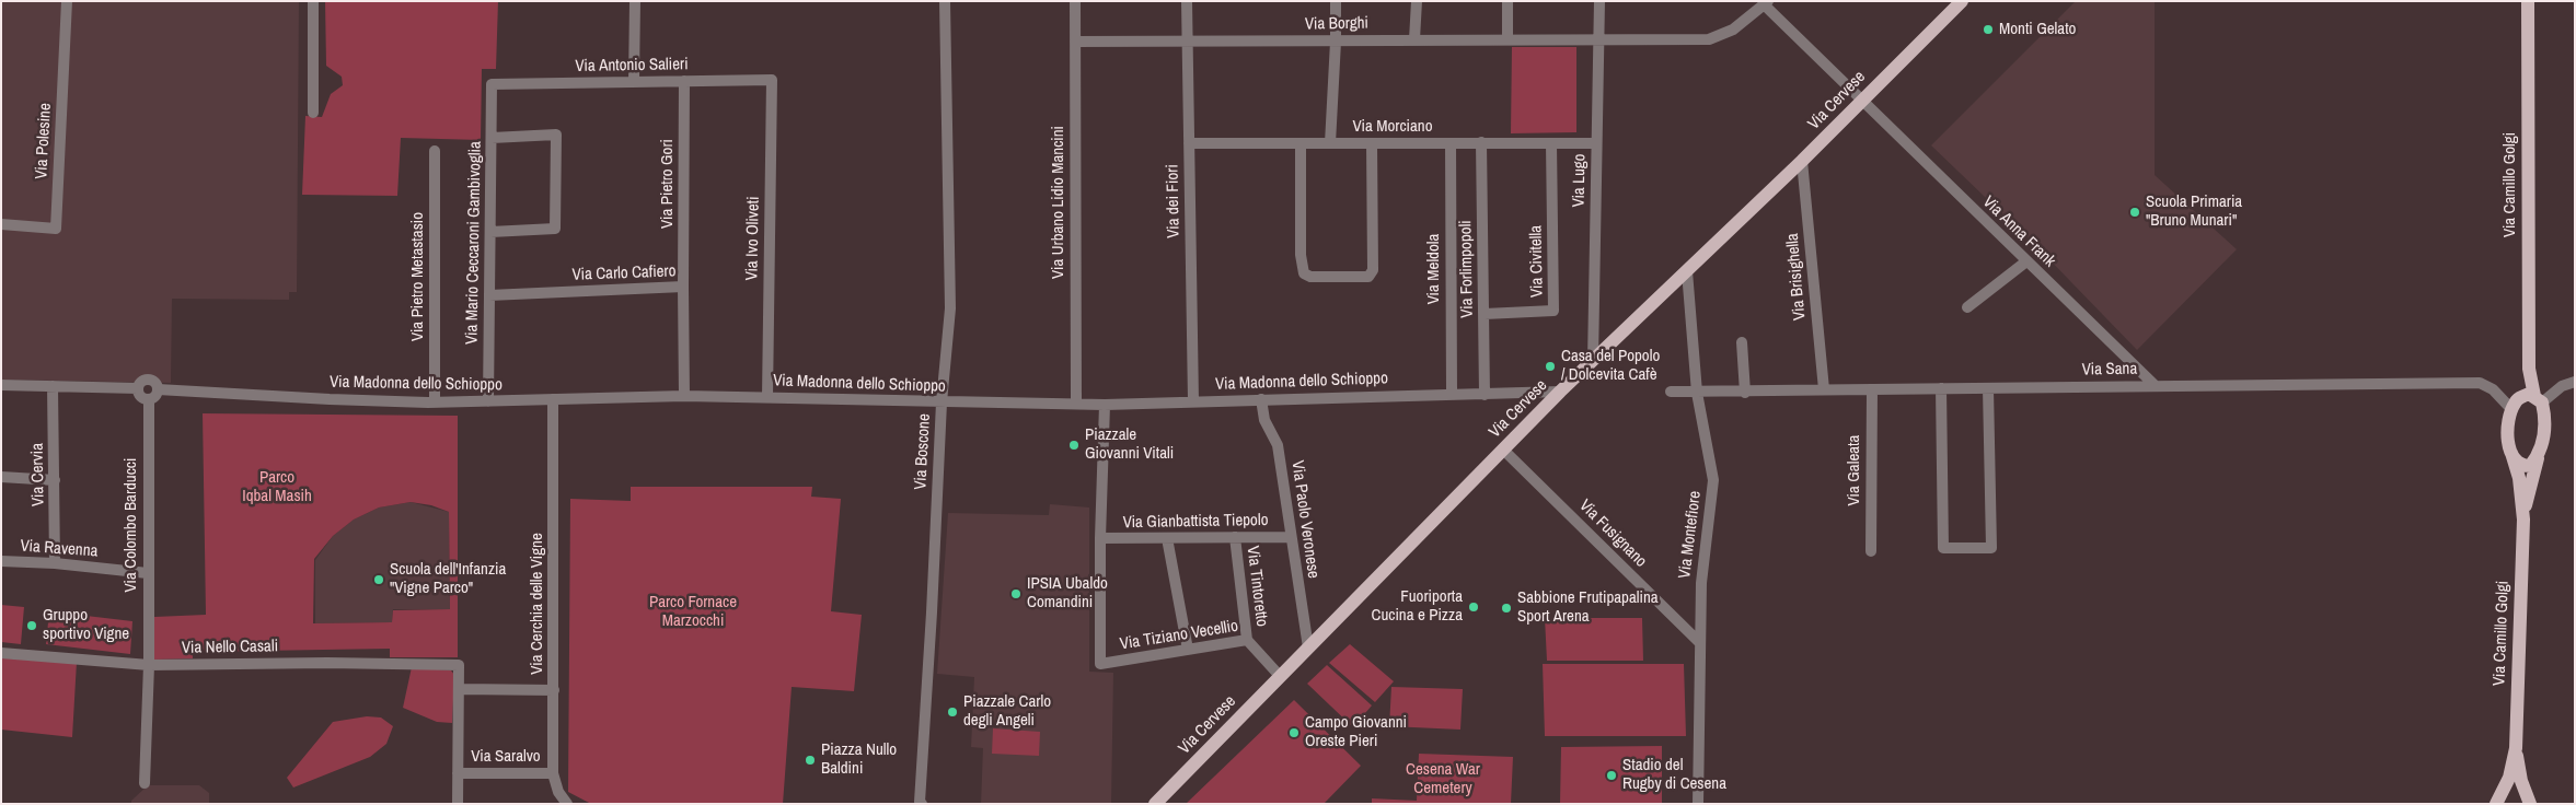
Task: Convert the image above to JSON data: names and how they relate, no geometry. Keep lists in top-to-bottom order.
{
  "streets": {
    "main road": ["Via Cervese", "Via Camillo Golgi"],
    "street": [
      "Via Borghi",
      "Via Antonio Salieri",
      "Via Morciano",
      "Via Polesine",
      "Via Lugo",
      "Via Pietro Gori",
      "Via dei Fiori",
      "Via Urbano Lidio Mancini",
      "Via Anna Frank",
      "Via Ivo Oliveti",
      "Via Mario Ceccaroni Gambivoglia",
      "Via Civitella",
      "Via Meldola",
      "Via Forlimpopoli",
      "Via Carlo Cafiero",
      "Via Pietro Metastasio",
      "Via Brisighella",
      "Via Sana",
      "Via Madonna dello Schioppo",
      "Via Boscone",
      "Via Galeata",
      "Via Cervia",
      "Via Paolo Veronese",
      "Via Gianbattista Tiepolo",
      "Via Colombo Barducci",
      "Via Fusignano",
      "Via Montefiore",
      "Via Ravenna",
      "Via Tintoretto",
      "Via Cerchia delle Vigne",
      "Via Tiziano Vecellio",
      "Via Nello Casali",
      "Via Saralvo"
    ]
  },
  "crossings": [
    ["Via Borghi", "Via Lugo"],
    ["Via Borghi", "Via dei Fiori"],
    ["Via Borghi", "Via Urbano Lidio Mancini"],
    ["Via Borghi", "Via Anna Frank"],
    ["Via Antonio Salieri", "Via Pietro Gori"],
    ["Via Antonio Salieri", "Via Ivo Oliveti"],
    ["Via Antonio Salieri", "Via Mario Ceccaroni Gambivoglia"],
    ["Via Cervese", "Via Lugo"],
    ["Via Cervese", "Via Anna Frank"],
    ["Via Cervese", "Via Brisighella"],
    ["Via Cervese", "Via Madonna dello Schioppo"],
    ["Via Cervese", "Via Paolo Veronese"],
    ["Via Cervese", "Via Fusignano"],
    ["Via Cervese", "Via Montefiore"],
    ["Via Cervese", "Via Tiziano Vecellio"],
    ["Via Morciano", "Via Lugo"],
    ["Via Morciano", "Via dei Fiori"],
    ["Via Morciano", "Via Civitella"],
    ["Via Morciano", "Via Meldola"],
    ["Via Morciano", "Via Forlimpopoli"],
    ["Via Pietro Gori", "Via Carlo Cafiero"],
    ["Via Camillo Golgi", "Via Sana"],
    ["Via dei Fiori", "Via Madonna dello Schioppo"],
    ["Via Urbano Lidio Mancini", "Via Madonna dello Schioppo"],
    ["Via Anna Frank", "Via Sana"],
    ["Via Ivo Oliveti", "Via Madonna dello Schioppo"],
    ["Via Mario Ceccaroni Gambivoglia", "Via Carlo Cafiero"],
    ["Via Mario Ceccaroni Gambivoglia", "Via Madonna dello Schioppo"],
    ["Via Civitella", "Via Forlimpopoli"],
    ["Via Meldola", "Via Madonna dello Schioppo"],
    ["Via Forlimpopoli", "Via Madonna dello Schioppo"],
    ["Via Carlo Cafiero", "Via Madonna dello Schioppo"],
    ["Via Pietro Metastasio", "Via Madonna dello Schioppo"],
    ["Via Brisighella", "Via Sana"],
    ["Via Sana", "Via Galeata"],
    ["Via Sana", "Via Montefiore"],
    ["Via Madonna dello Schioppo", "Via Boscone"],
    ["Via Madonna dello Schioppo", "Via Paolo Veronese"],
    ["Via Madonna dello Schioppo", "Via Colombo Barducci"],
    ["Via Madonna dello Schioppo", "Via Cerchia delle Vigne"],
    ["Via Cervia", "Via Ravenna"],
    ["Via Paolo Veronese", "Via Gianbattista Tiepolo"],
    ["Via Gianbattista Tiepolo", "Via Tintoretto"],
    ["Via Gianbattista Tiepolo", "Via Tiziano Vecellio"],
    ["Via Colombo Barducci", "Via Ravenna"],
    ["Via Colombo Barducci", "Via Nello Casali"],
    ["Via Fusignano", "Via Montefiore"],
    ["Via Tintoretto", "Via Tiziano Vecellio"],
    ["Via Cerchia delle Vigne", "Via Saralvo"]
  ],
  "parks": ["Parco Iqbal Masih", "Parco Fornace Marzocchi", "Cesena War Cemetery"],
  "places": [
    "Monti Gelato",
    "Scuola Primaria \"Bruno Munari\"",
    "Casa del Popolo / Dolcevita Cafè",
    "Piazzale Giovanni Vitali",
    "Scuola dell'Infanzia \"Vigne Parco\"",
    "IPSIA Ubaldo Comandini",
    "Fuoriporta Cucina e Pizza",
    "Sabbione Frutipapalina Sport Arena",
    "Gruppo sportivo Vigne",
    "Piazzale Carlo degli Angeli",
    "Campo Giovanni Oreste Pieri",
    "Piazza Nullo Baldini",
    "Stadio del Rugby di Cesena"
  ]
}
